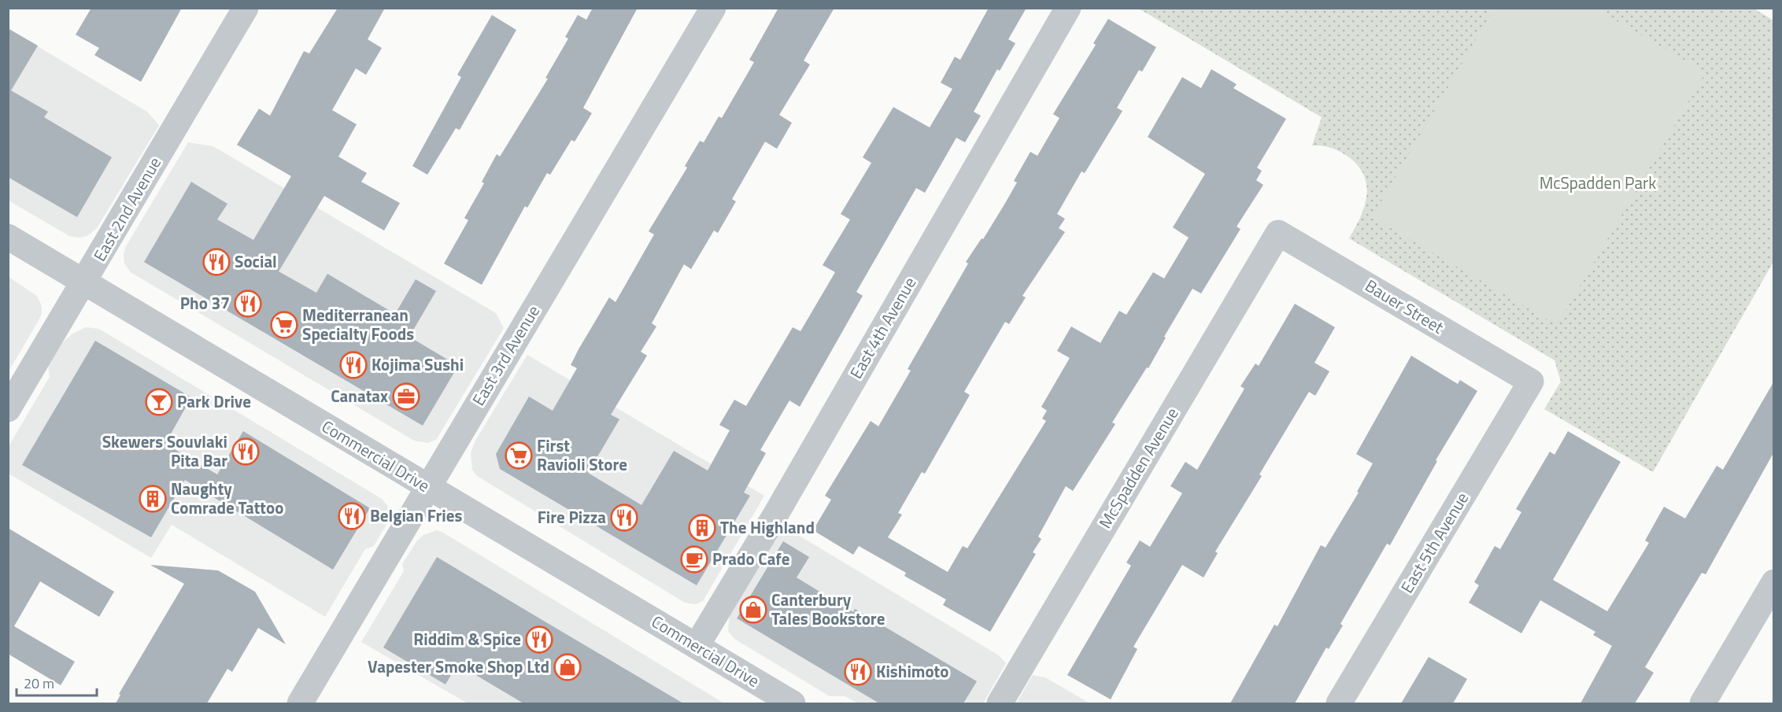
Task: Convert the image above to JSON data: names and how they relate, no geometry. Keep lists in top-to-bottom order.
{
  "streets": {
    "street": [
      "East 2nd Avenue",
      "Bauer Street",
      "East 4th Avenue",
      "East 3rd Avenue",
      "Commercial Drive",
      "McSpadden Avenue",
      "East 5th Avenue"
    ]
  },
  "crossings": [
    ["East 2nd Avenue", "Commercial Drive"],
    ["Bauer Street", "McSpadden Avenue"],
    ["Bauer Street", "East 5th Avenue"],
    ["East 4th Avenue", "Commercial Drive"],
    ["East 3rd Avenue", "Commercial Drive"]
  ],
  "parks": ["McSpadden Park"],
  "places": {
    "restaurant": [
      "Social",
      "Pho 37",
      "Kojima Sushi",
      "Skewers Souvlaki Pita Bar",
      "Belgian Fries",
      "Fire Pizza",
      "Riddim & Spice",
      "Kishimoto"
    ],
    "supermarket": ["Mediterranean Specialty Foods", "First Ravioli Store"],
    "office": ["Canatax"],
    "bar": ["Park Drive"],
    "building": ["Naughty Comrade Tattoo", "The Highland"],
    "cafe": ["Prado Cafe"],
    "shop": ["Canterbury Tales Bookstore", "Vapester Smoke Shop Ltd"]
  },
  "scale_bar": "20 m"
}
